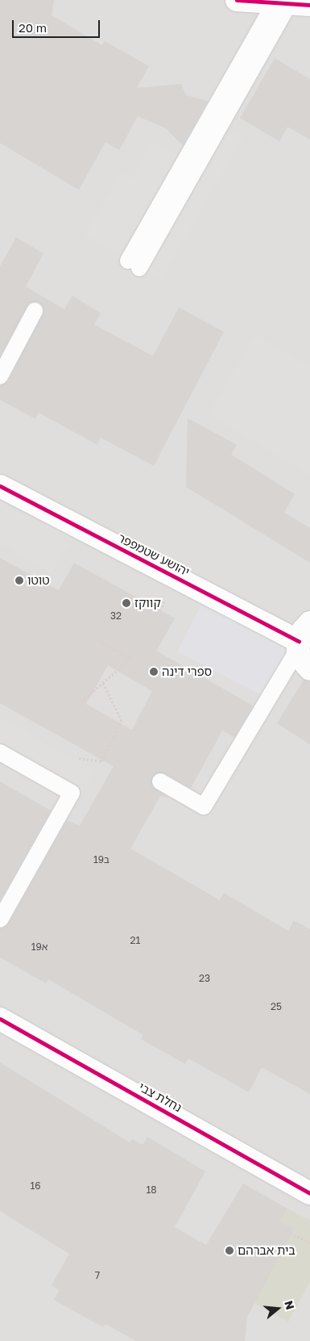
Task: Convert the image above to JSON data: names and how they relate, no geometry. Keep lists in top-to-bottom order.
{
  "streets": {
    "street": ["יהושע שטמפפר", "נחלת צבי"]
  },
  "places": [
    "טוטו",
    "קווקז",
    "ספרי דינה",
    "בית אברהם"
  ],
  "house_numbers": [
    "32",
    "19ב",
    "21",
    "19א",
    "23",
    "25",
    "16",
    "18",
    "7"
  ],
  "scale_bar": "20 m",
  "north": "right"
}
